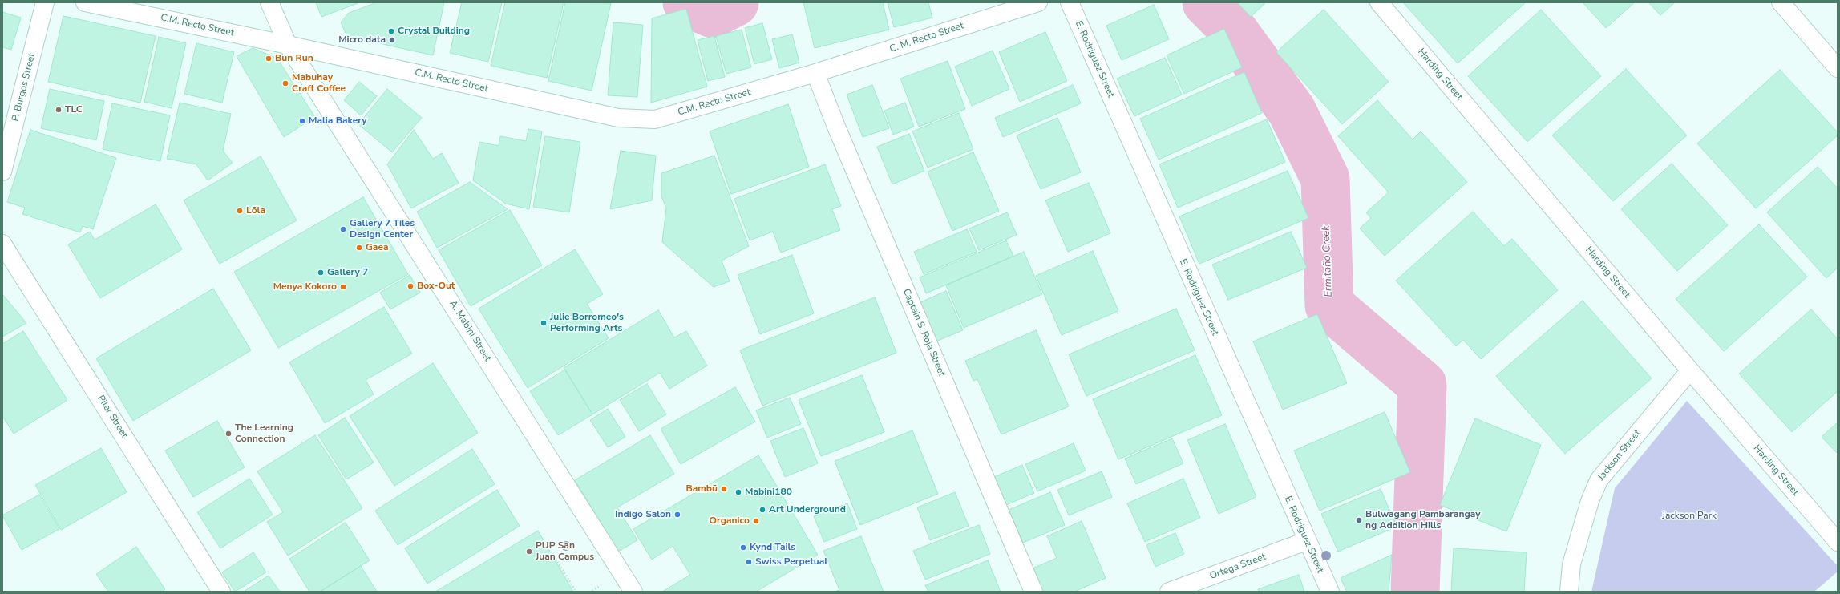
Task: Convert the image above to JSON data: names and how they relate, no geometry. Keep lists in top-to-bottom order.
{
  "streets": {
    "street": [
      "C.M. Recto Street",
      "C. M. Recto Street",
      "E. Rodriguez Street",
      "Harding Street",
      "P. Burgos Street",
      "A. Mabini Street",
      "Captain S. Roja Street",
      "Pilar Street",
      "Jackson Street",
      "Ortega Street"
    ]
  },
  "crossings": [
    ["C.M. Recto Street", "C. M. Recto Street"],
    ["C.M. Recto Street", "A. Mabini Street"],
    ["C.M. Recto Street", "Captain S. Roja Street"],
    ["C. M. Recto Street", "Captain S. Roja Street"],
    ["E. Rodriguez Street", "Ortega Street"],
    ["Harding Street", "Jackson Street"]
  ],
  "water": ["Ermitaño Creek"],
  "parks": ["Jackson Park"],
  "places": [
    "Crystal Building",
    "Micro data",
    "Bun Run",
    "Mabuhay Craft Coffee",
    "TLC",
    "Malia Bakery",
    "Lōla",
    "Gallery 7 Tiles Design Center",
    "Gaea",
    "Gallery 7",
    "Box-Out",
    "Menya Kokoro",
    "Julie Borromeo's Performing Arts",
    "The Learning Connection",
    "Bambū",
    "Mabini180",
    "Art Underground",
    "Indigo Salon",
    "Bulwagang Pambarangay ng Addition Hills",
    "Organico",
    "Kynd Tails",
    "PUP San Juan Campus",
    "Swiss Perpetual"
  ]
}
